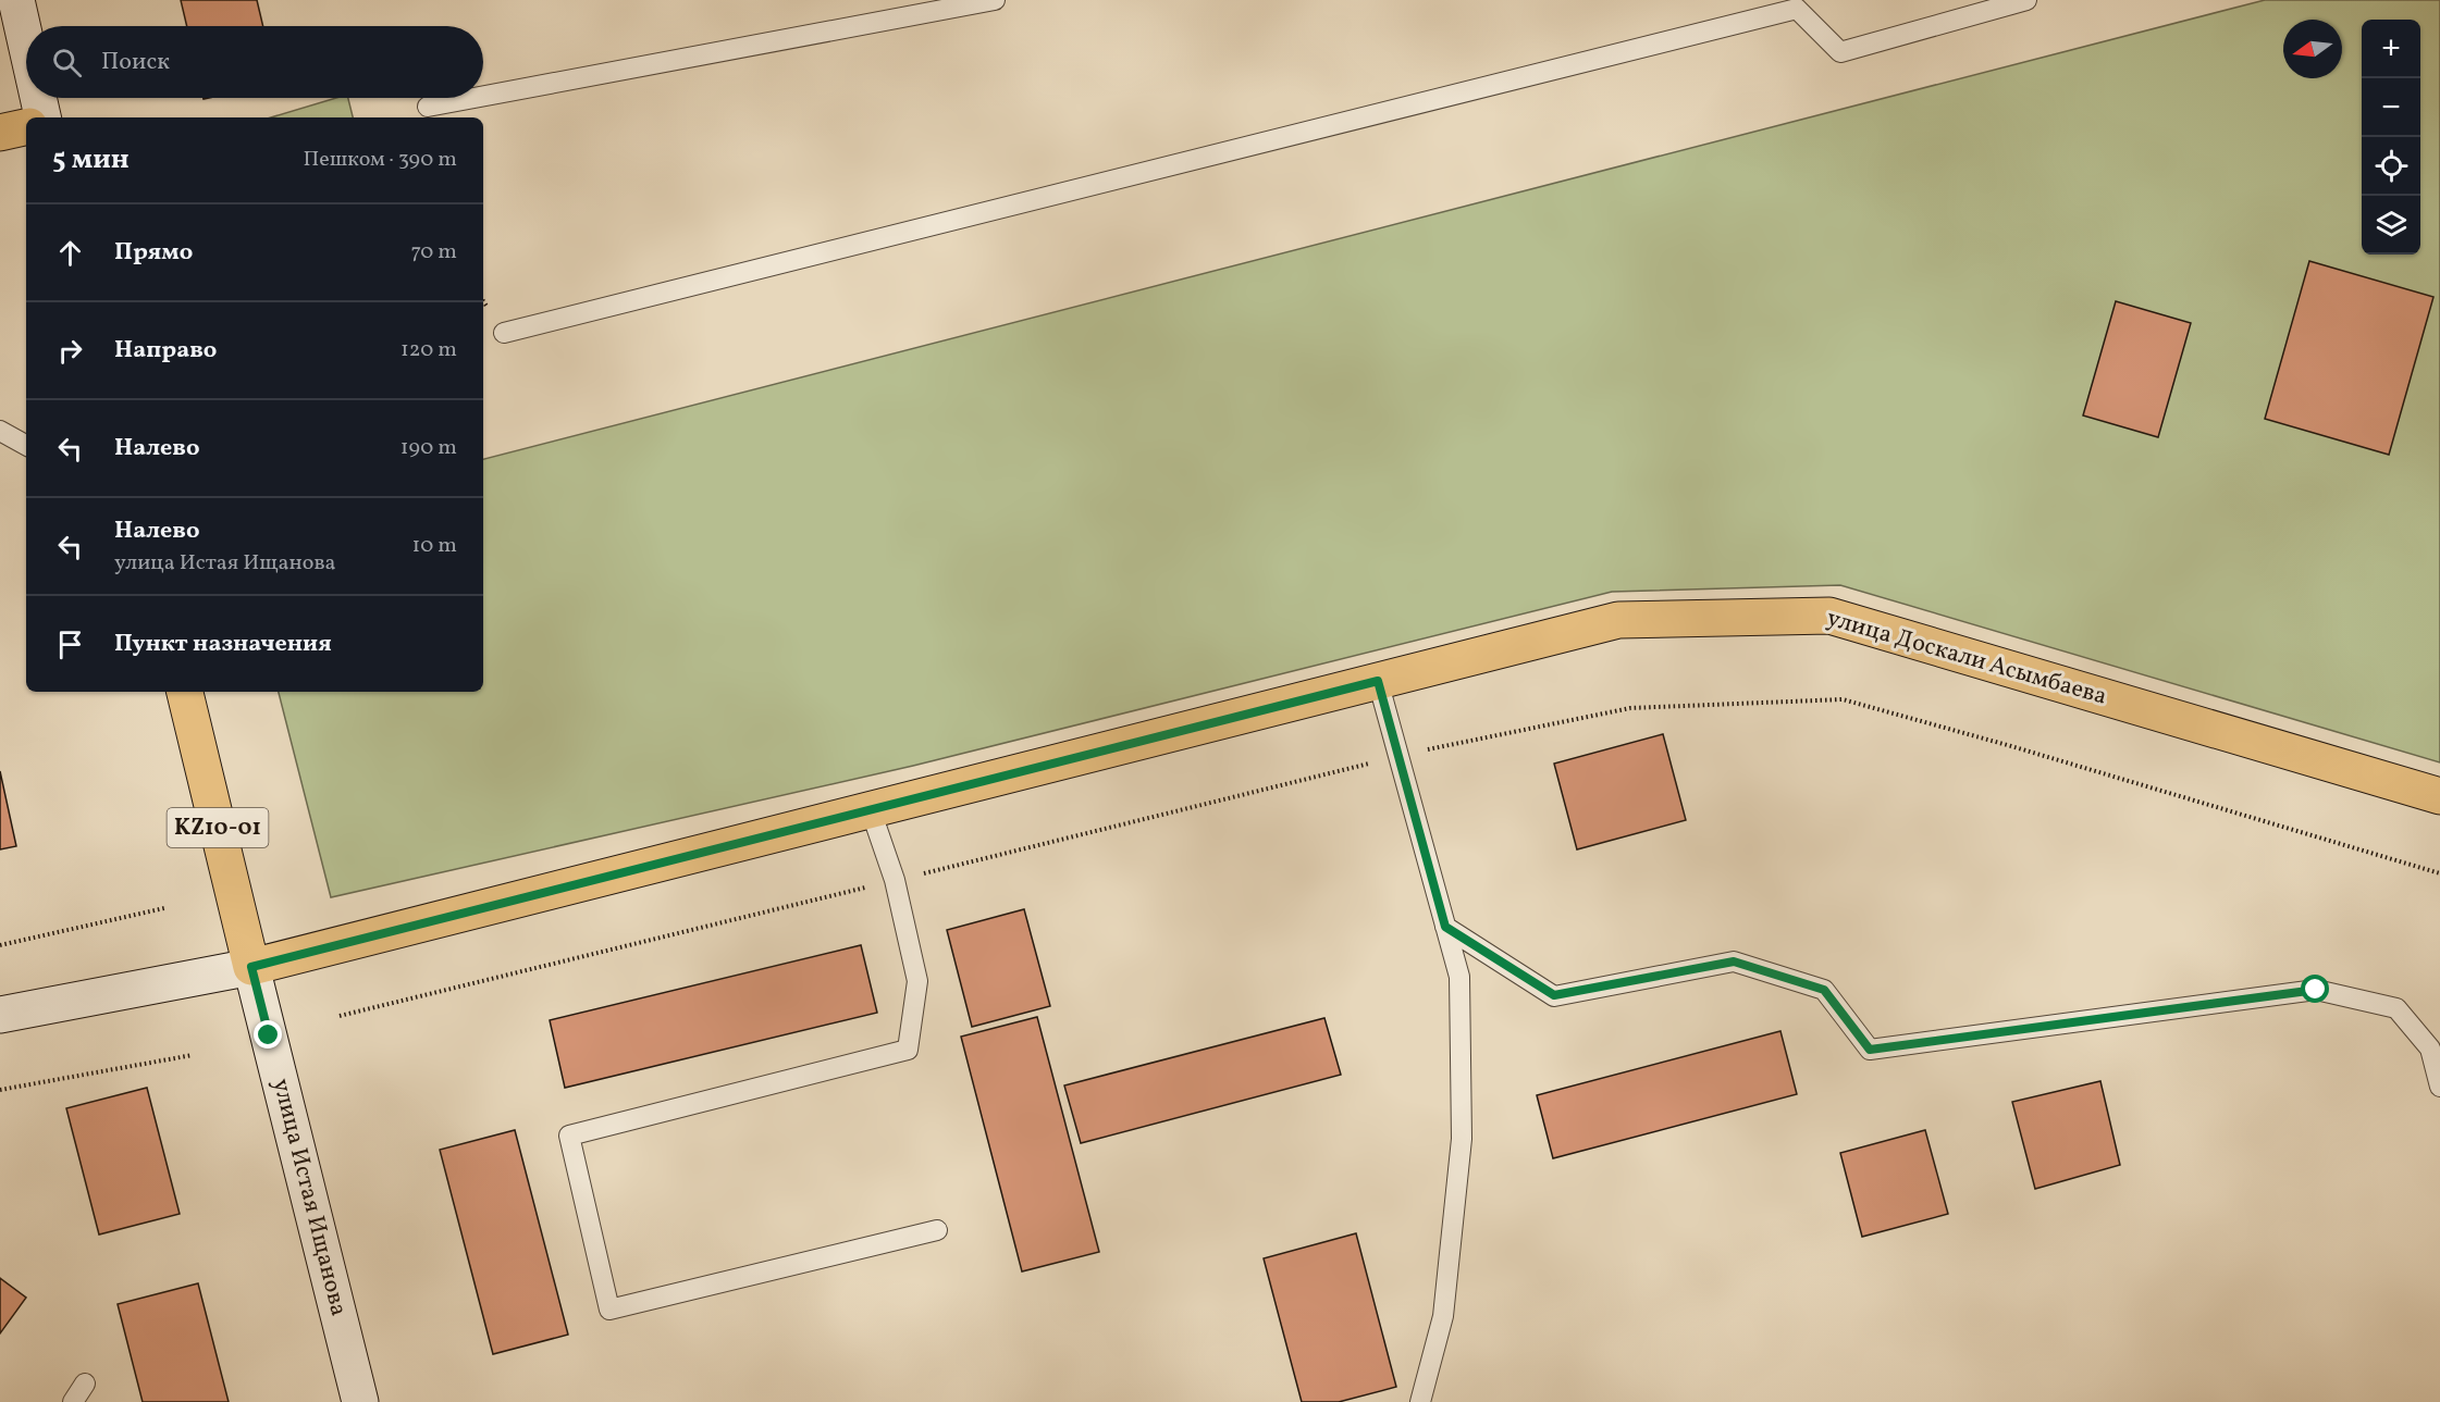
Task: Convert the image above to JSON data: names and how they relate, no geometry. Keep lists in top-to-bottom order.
{
  "streets": {
    "main road": ["улица Доскали Асымбаева", "KZ10-01", "улица Истая Ищанова"]
  },
  "crossings": [
    ["улица Доскали Асымбаева", "улица Истая Ищанова"]
  ],
  "north": "left",
  "page": {
    "map_buttons": ["+", "−"],
    "search": "Поиск",
    "heading": ["5 мин", "Пешком · 390 m"],
    "list": [
      ["Прямо", "70 m"],
      ["Направо", "120 m"],
      ["Налево", "190 m"],
      ["Налево", "улица Истая Ищанова", "10 m"],
      "Пункт назначения"
    ]
  }
}
